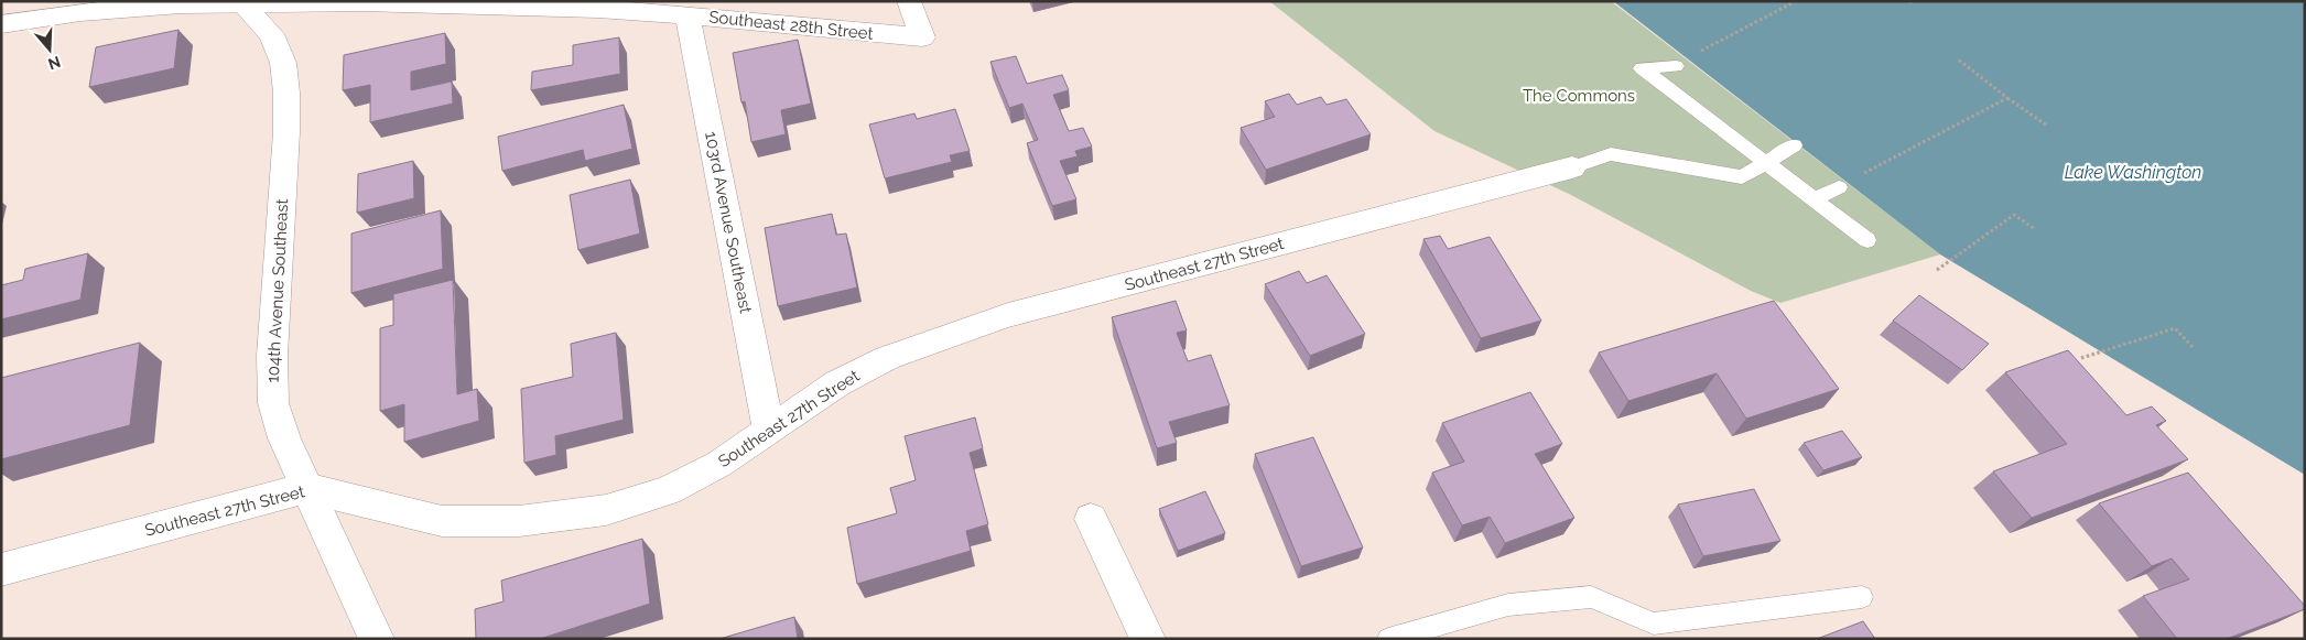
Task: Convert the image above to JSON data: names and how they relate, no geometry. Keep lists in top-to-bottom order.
{
  "streets": {
    "street": [
      "Southeast 28th Street",
      "103rd Avenue Southeast",
      "Southeast 27th Street",
      "104th Avenue Southeast"
    ]
  },
  "crossings": [
    ["Southeast 28th Street", "103rd Avenue Southeast"],
    ["Southeast 28th Street", "104th Avenue Southeast"],
    ["103rd Avenue Southeast", "Southeast 27th Street"],
    ["Southeast 27th Street", "104th Avenue Southeast"]
  ],
  "water": ["Lake Washington"],
  "parks": ["The Commons"],
  "north": "bottom"
}
